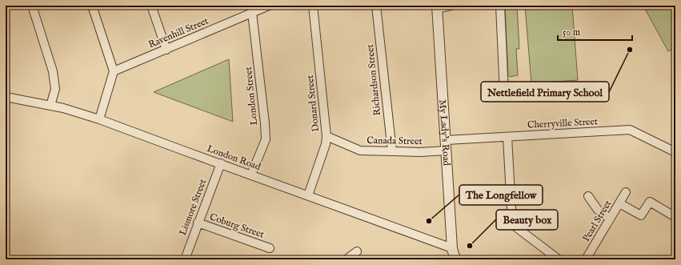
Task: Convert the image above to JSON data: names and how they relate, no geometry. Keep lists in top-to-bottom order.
{
  "streets": {
    "street": [
      "Ravenhill Street",
      "Richardson Street",
      "London Street",
      "Donard Street",
      "Cherryville Street",
      "My Lady's Road",
      "Canada Street",
      "London Road",
      "Lismore Street",
      "Pearl Street",
      "Coburg Street"
    ]
  },
  "crossings": [
    ["Ravenhill Street", "London Street"],
    ["Richardson Street", "Canada Street"],
    ["London Street", "London Road"],
    ["Donard Street", "Canada Street"],
    ["Donard Street", "London Road"],
    ["Cherryville Street", "My Lady's Road"],
    ["My Lady's Road", "Canada Street"],
    ["My Lady's Road", "London Road"],
    ["London Road", "Lismore Street"],
    ["Lismore Street", "Coburg Street"]
  ],
  "places": ["Nettlefield Primary School", "The Longfellow", "Beauty box"],
  "scale_bar": "50 m"
}
